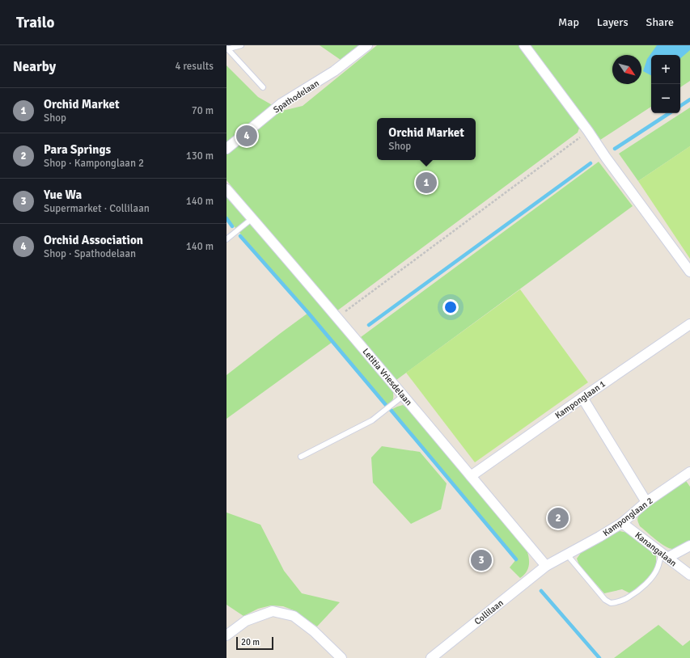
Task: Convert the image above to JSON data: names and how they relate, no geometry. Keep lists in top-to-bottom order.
{
  "streets": {
    "street": [
      "Spathodelaan",
      "Letitia Vriesdelaan",
      "Kamponglaan 1",
      "Kamponglaan 2",
      "Kanangalaan",
      "Collilaan"
    ]
  },
  "crossings": [
    ["Letitia Vriesdelaan", "Kamponglaan 1"],
    ["Letitia Vriesdelaan", "Kamponglaan 2"],
    ["Letitia Vriesdelaan", "Collilaan"],
    ["Kamponglaan 2", "Kanangalaan"],
    ["Kamponglaan 2", "Collilaan"]
  ],
  "scale_bar": "20 m",
  "north": "bottom right",
  "page": {
    "header": "Trailo",
    "nav": ["Map", "Layers", "Share"],
    "heading": ["Nearby", "4 results"],
    "map_buttons": ["+", "−"],
    "list": [
      {
        "mark": "1",
        "name": "Orchid Market",
        "note": "Shop",
        "value": "70 m"
      },
      {
        "mark": "2",
        "name": "Para Springs",
        "note": "Shop · Kamponglaan 2",
        "value": "130 m"
      },
      {
        "mark": "3",
        "name": "Yue Wa",
        "note": "Supermarket · Collilaan",
        "value": "140 m"
      },
      {
        "mark": "4",
        "name": "Orchid Association",
        "note": "Shop · Spathodelaan",
        "value": "140 m"
      }
    ],
    "popup": ["Orchid Market", "Shop"],
    "pins": [
      "4",
      "1",
      "2",
      "3"
    ],
    "scale": "20 m"
  }
}
